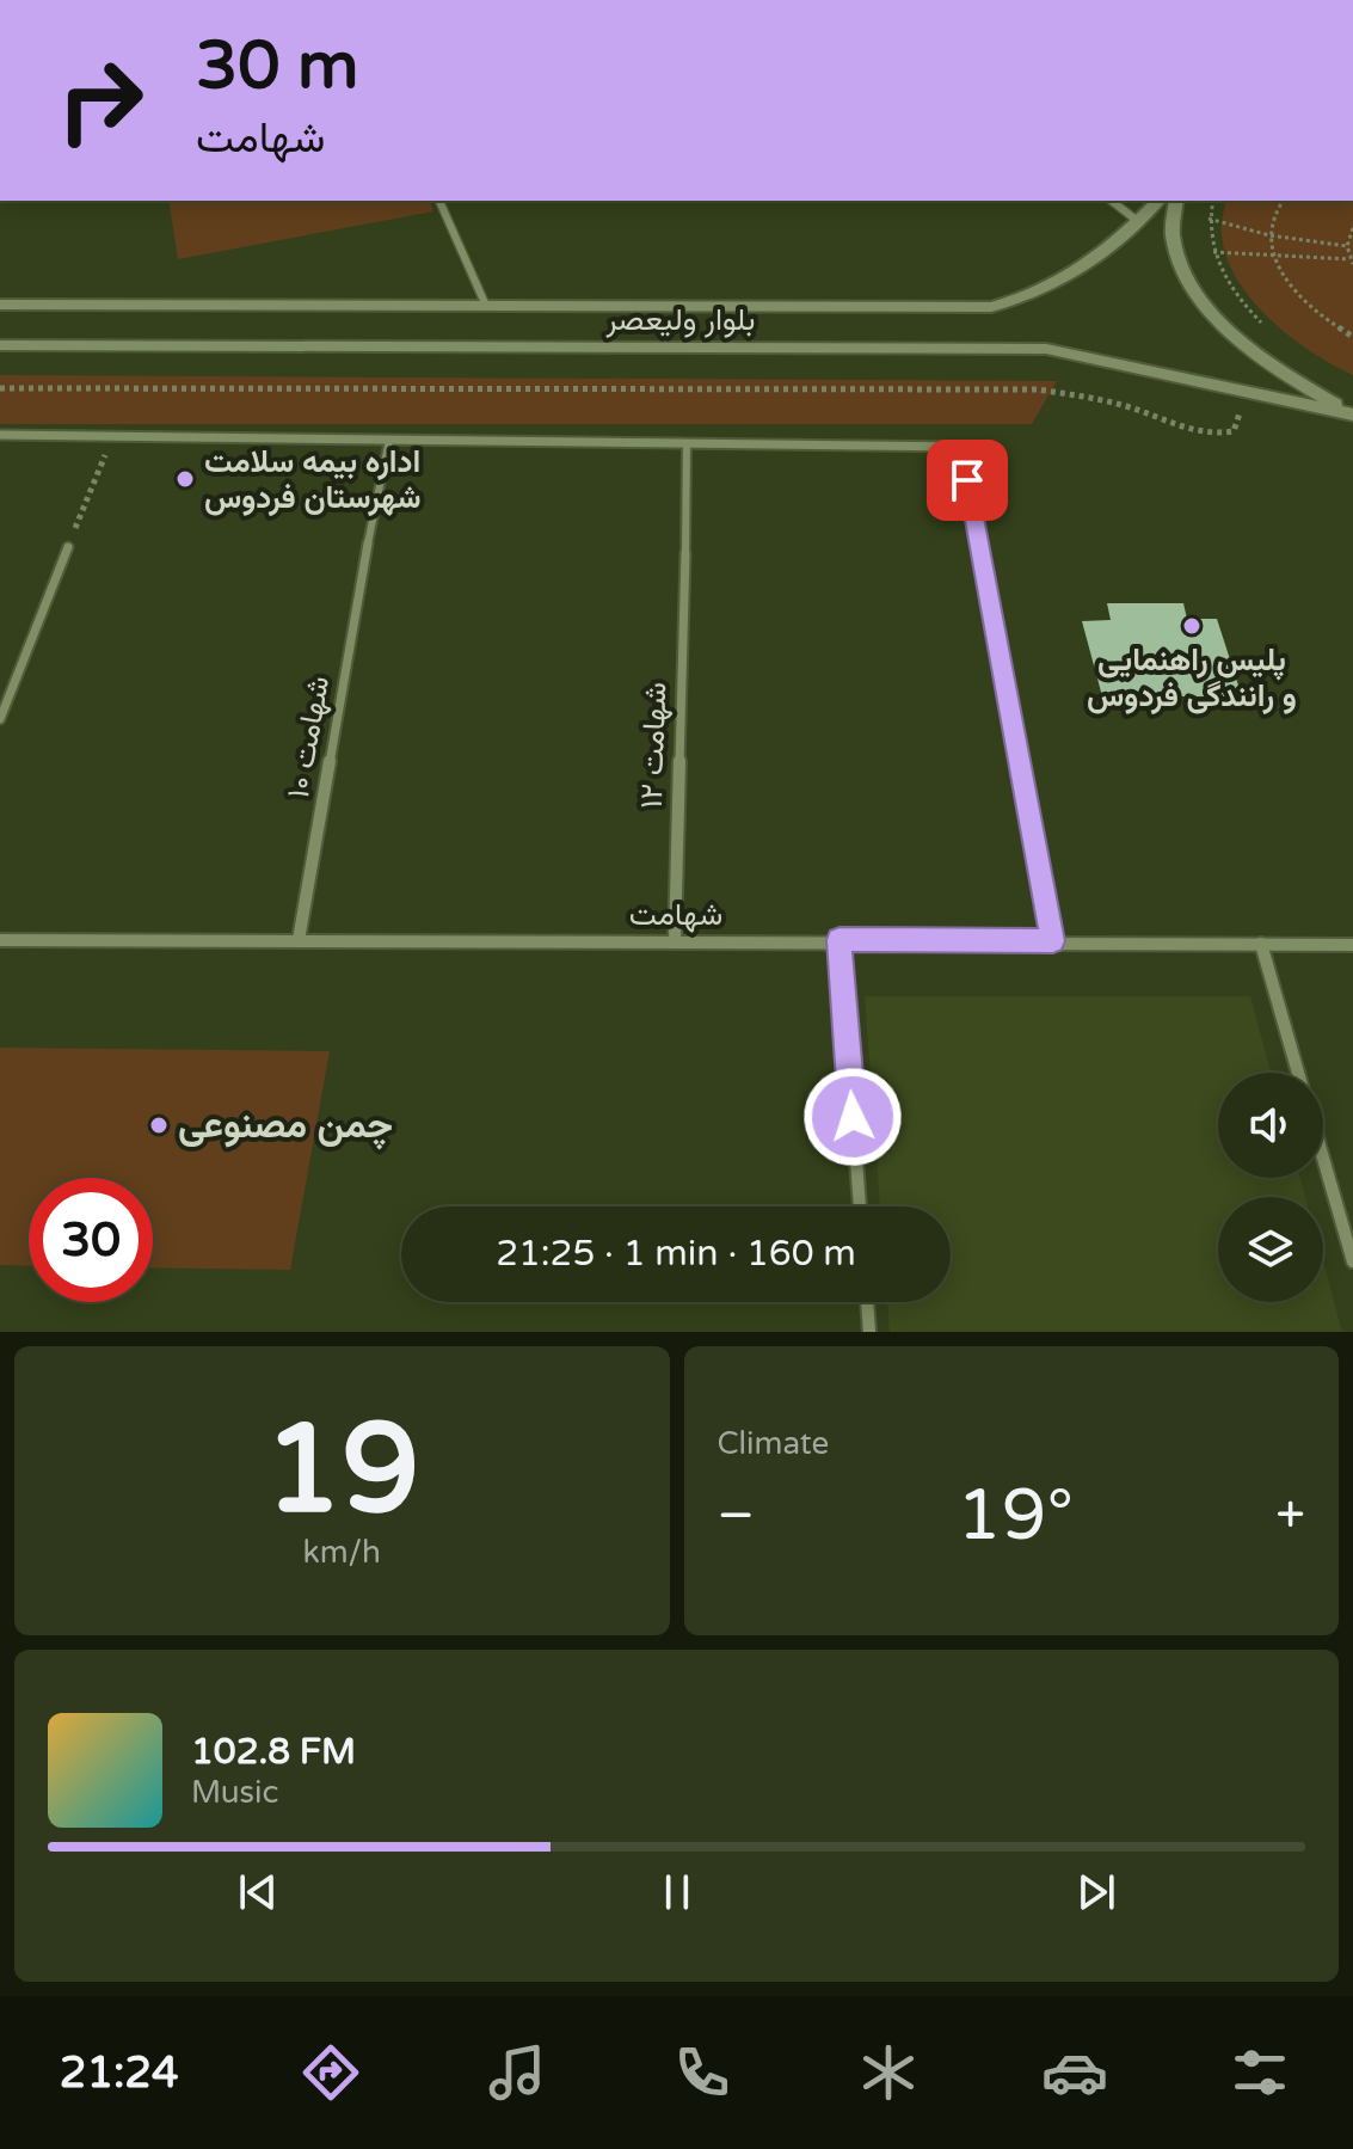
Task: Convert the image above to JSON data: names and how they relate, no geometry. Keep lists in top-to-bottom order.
{
  "streets": {
    "main road": ["بلوار ولیعصر"],
    "street": ["شهامت ۱۰", "شهامت ۱۲", "شهامت"]
  },
  "crossings": [
    ["شهامت ۱۰", "شهامت"],
    ["شهامت ۱۲", "شهامت"]
  ],
  "places": ["اداره بیمه سلامت شهرستان فردوس", "پلیس راهنمایی و رانندگی فردوس", "چمن مصنوعی"],
  "page": {
    "turn": ["30 m", "شهامت"],
    "limit": "30",
    "trip": "21:25 · 1 min · 160 m",
    "tile": [
      ["19", "km/h"],
      "Climate"
    ],
    "heat": ["−", "19°", "+"],
    "song": ["102.8 FM", "Music"],
    "tabs": "21:24"
  }
}
